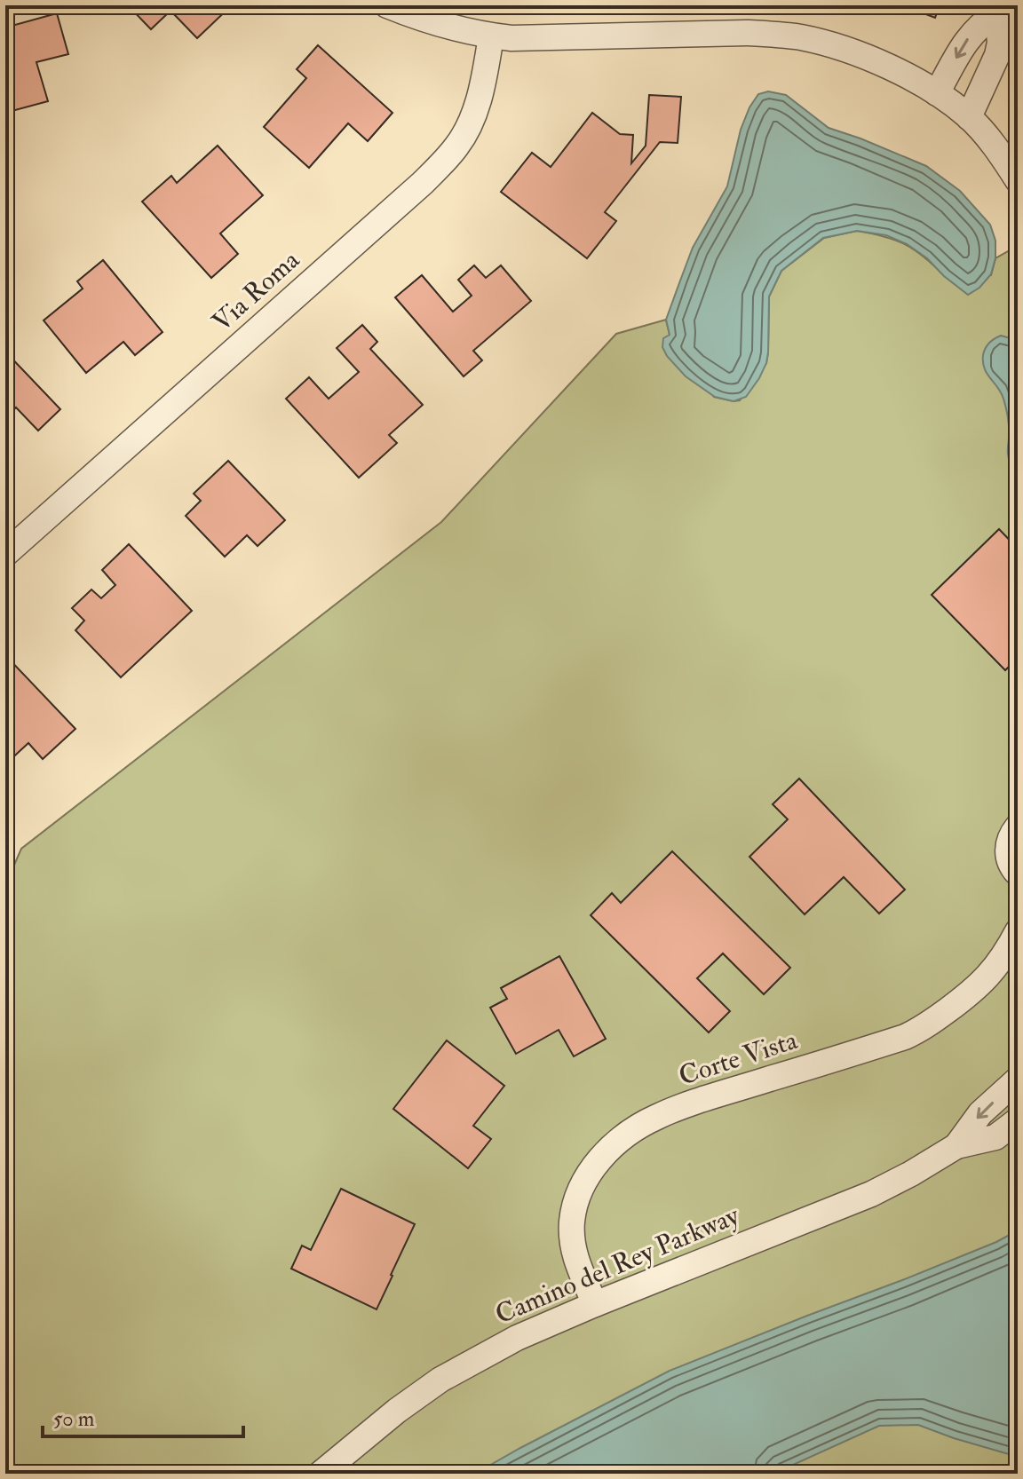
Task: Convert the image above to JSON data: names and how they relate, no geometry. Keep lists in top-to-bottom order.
{
  "streets": {
    "street": ["Via Roma", "Corte Vista", "Camino del Rey Parkway"]
  },
  "crossings": [
    ["Corte Vista", "Camino del Rey Parkway"]
  ],
  "scale_bar": "50 m"
}
